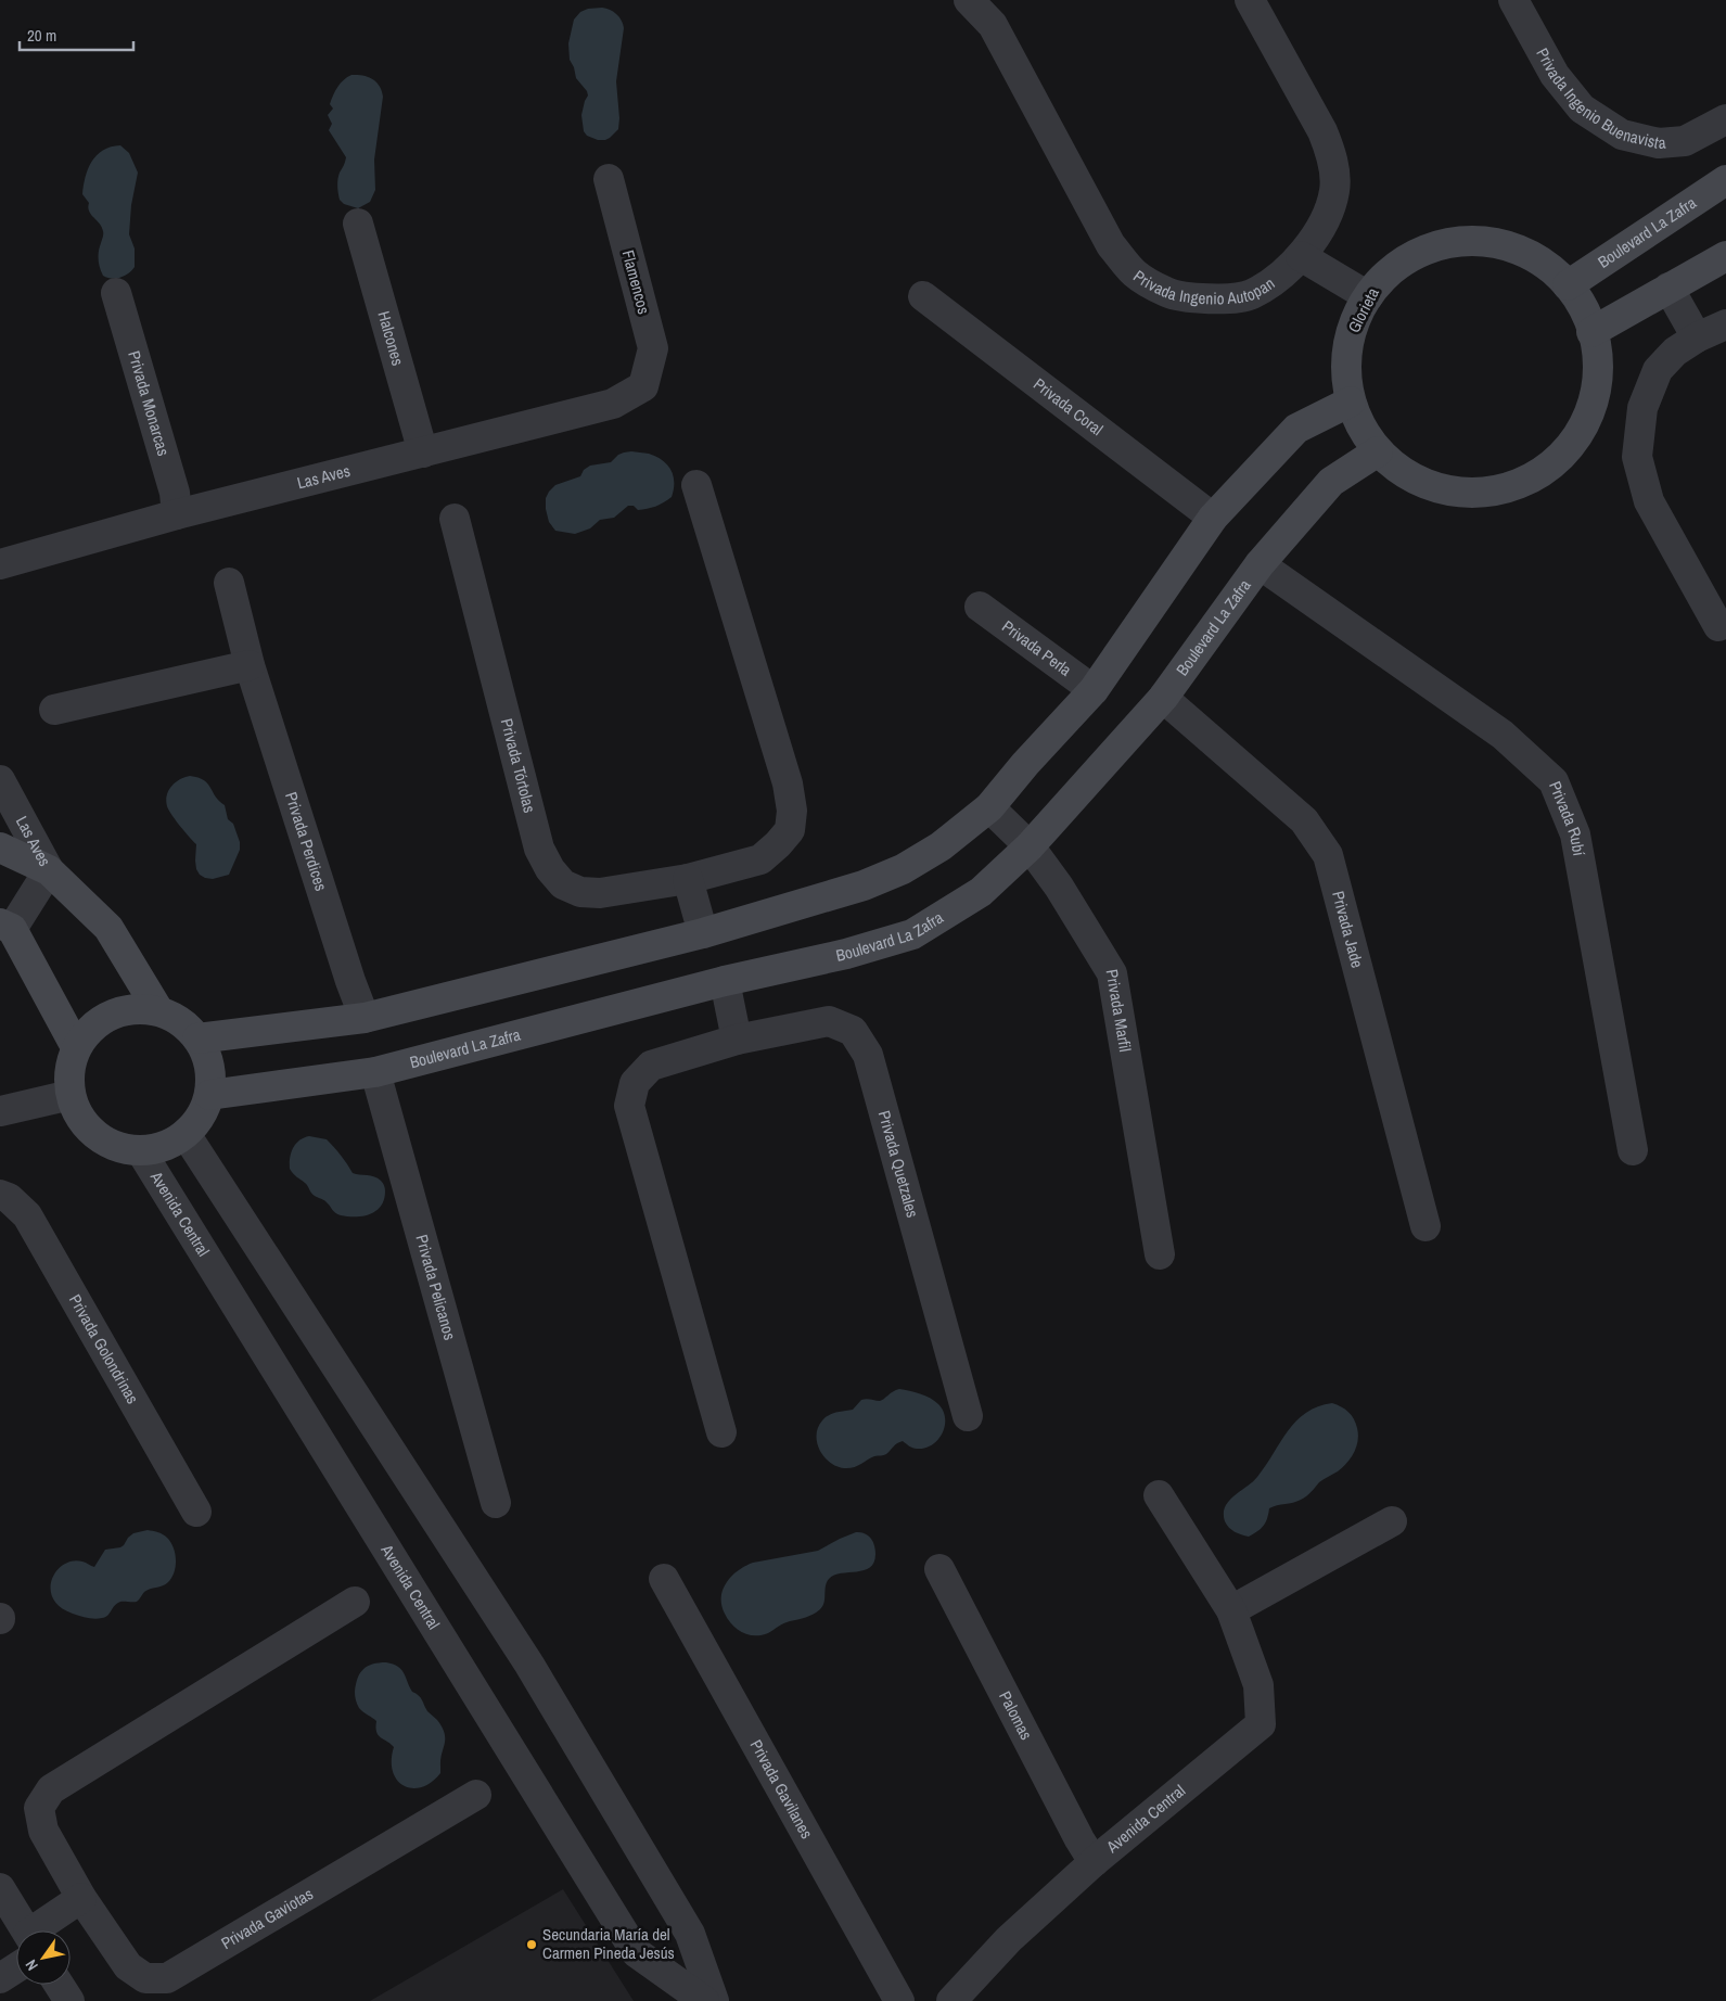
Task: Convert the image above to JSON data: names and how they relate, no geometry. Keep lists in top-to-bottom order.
{
  "streets": {
    "street": [
      "Privada Ingenio Buenavista",
      "Boulevard La Zafra",
      "Privada Ingenio Autopan",
      "Flamencos",
      "Glorieta",
      "Halcones",
      "Privada Monarcas",
      "Privada Coral",
      "Las Aves",
      "Privada Perla",
      "Privada Tórtolas",
      "Privada Rubí",
      "Privada Perdices",
      "Privada Jade",
      "Privada Marfil",
      "Privada Quetzales",
      "Avenida Central",
      "Privada Pelicanos",
      "Privada Golondrinas",
      "Palomas",
      "Privada Gavilanes",
      "Privada Gaviotas"
    ]
  },
  "crossings": [
    ["Boulevard La Zafra", "Glorieta"],
    ["Boulevard La Zafra", "Privada Rubí"],
    ["Boulevard La Zafra", "Privada Jade"],
    ["Boulevard La Zafra", "Privada Marfil"],
    ["Boulevard La Zafra", "Avenida Central"],
    ["Boulevard La Zafra", "Privada Pelicanos"],
    ["Flamencos", "Las Aves"],
    ["Halcones", "Las Aves"],
    ["Privada Monarcas", "Las Aves"],
    ["Avenida Central", "Palomas"]
  ],
  "places": ["Secundaria María del Carmen Pineda Jesús"],
  "scale_bar": "20 m",
  "north": "bottom left"
}
